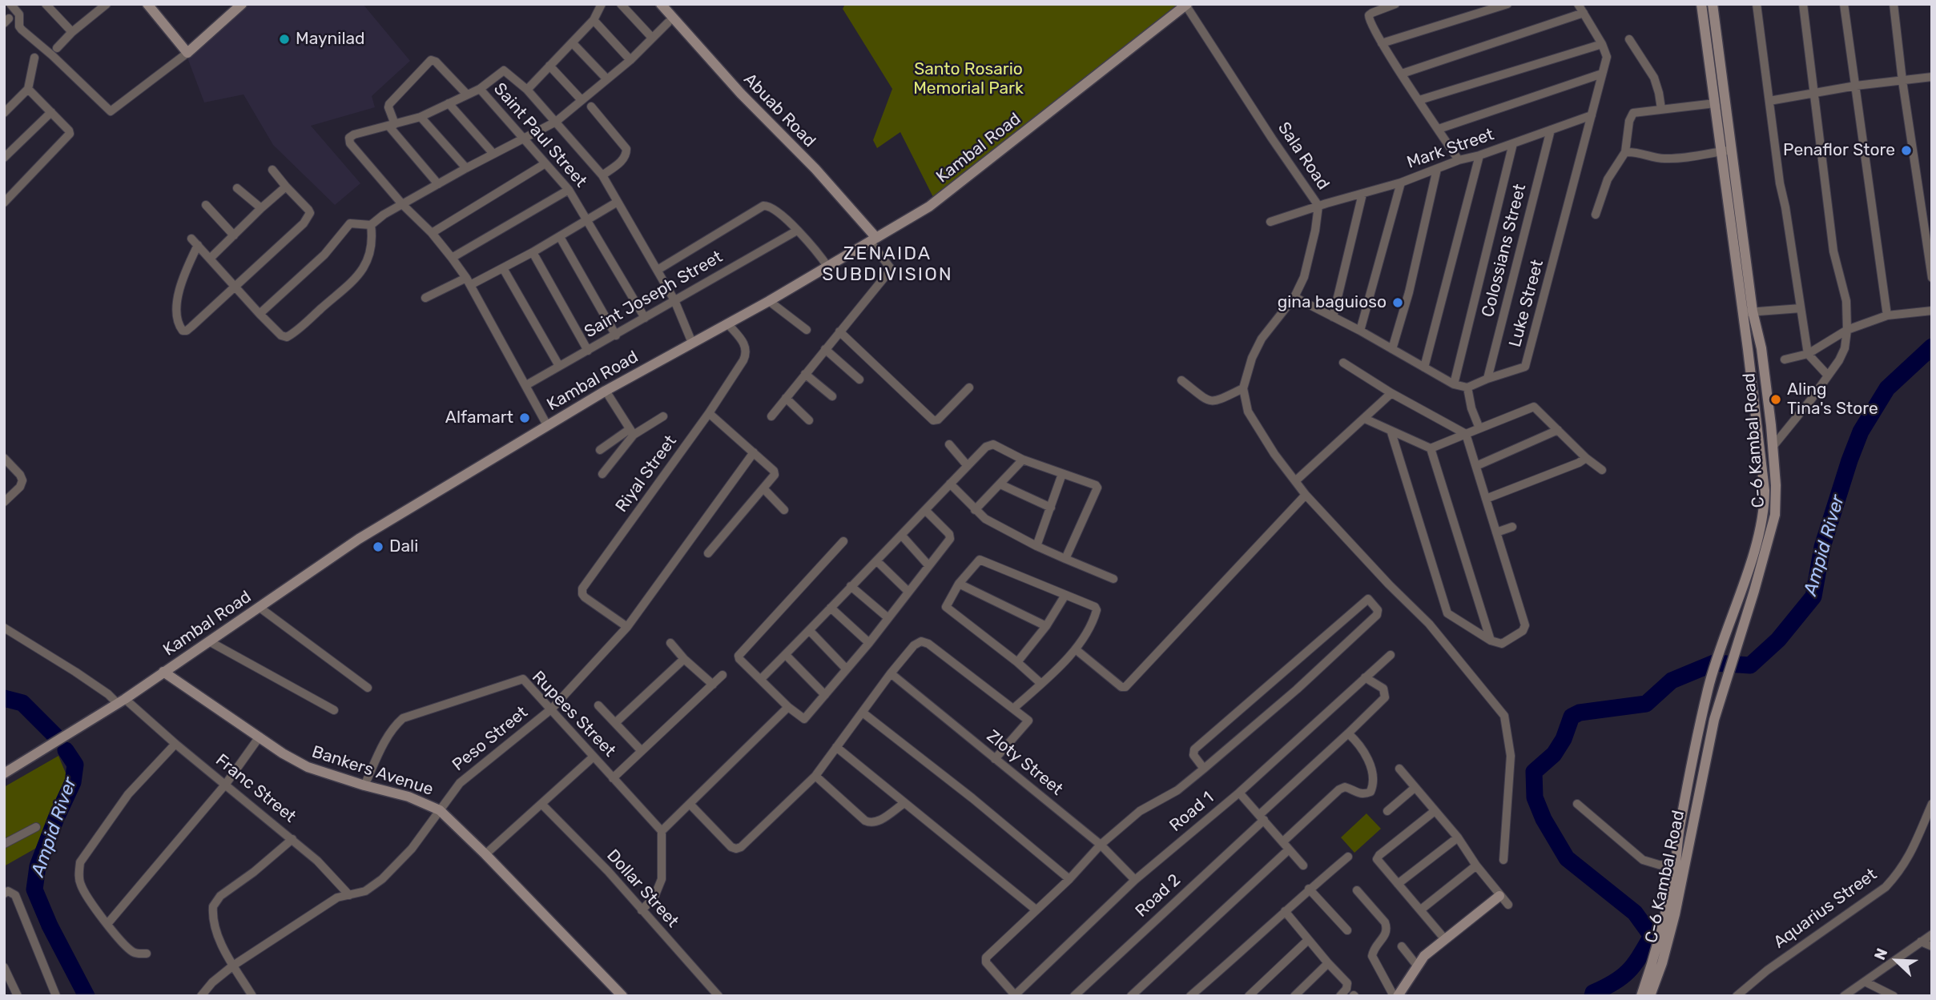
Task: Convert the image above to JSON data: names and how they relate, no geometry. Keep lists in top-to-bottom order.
{
  "streets": {
    "main road": [
      "Abuab Road",
      "Kambal Road",
      "C-6 Kambal Road",
      "Bankers Avenue"
    ],
    "street": [
      "Saint Paul Street",
      "Mark Street",
      "Sala Road",
      "Colossians Street",
      "Saint Joseph Street",
      "Luke Street",
      "Riyal Street",
      "Rupees Street",
      "Peso Street",
      "Zloty Street",
      "Franc Street",
      "Road 1",
      "Dollar Street",
      "Road 2",
      "Aquarius Street"
    ]
  },
  "crossings": [
    ["Abuab Road", "Kambal Road"],
    ["Saint Paul Street", "Saint Joseph Street"],
    ["Kambal Road", "Sala Road"],
    ["Kambal Road", "Riyal Street"],
    ["Kambal Road", "Bankers Avenue"],
    ["Kambal Road", "Franc Street"],
    ["Mark Street", "Sala Road"],
    ["Mark Street", "Colossians Street"],
    ["Mark Street", "Luke Street"],
    ["Colossians Street", "Luke Street"],
    ["Riyal Street", "Peso Street"],
    ["Rupees Street", "Peso Street"],
    ["Rupees Street", "Bankers Avenue"],
    ["Peso Street", "Bankers Avenue"],
    ["Peso Street", "Franc Street"],
    ["Zloty Street", "Road 1"],
    ["Road 1", "Road 2"]
  ],
  "districts": ["ZENAIDA SUBDIVISION"],
  "water": ["Ampid River"],
  "parks": ["Santo Rosario Memorial Park"],
  "places": [
    "Maynilad",
    "Penaflor Store",
    "gina baguioso",
    "Aling Tina's Store",
    "Alfamart",
    "Dali"
  ],
  "north": "top left"
}
